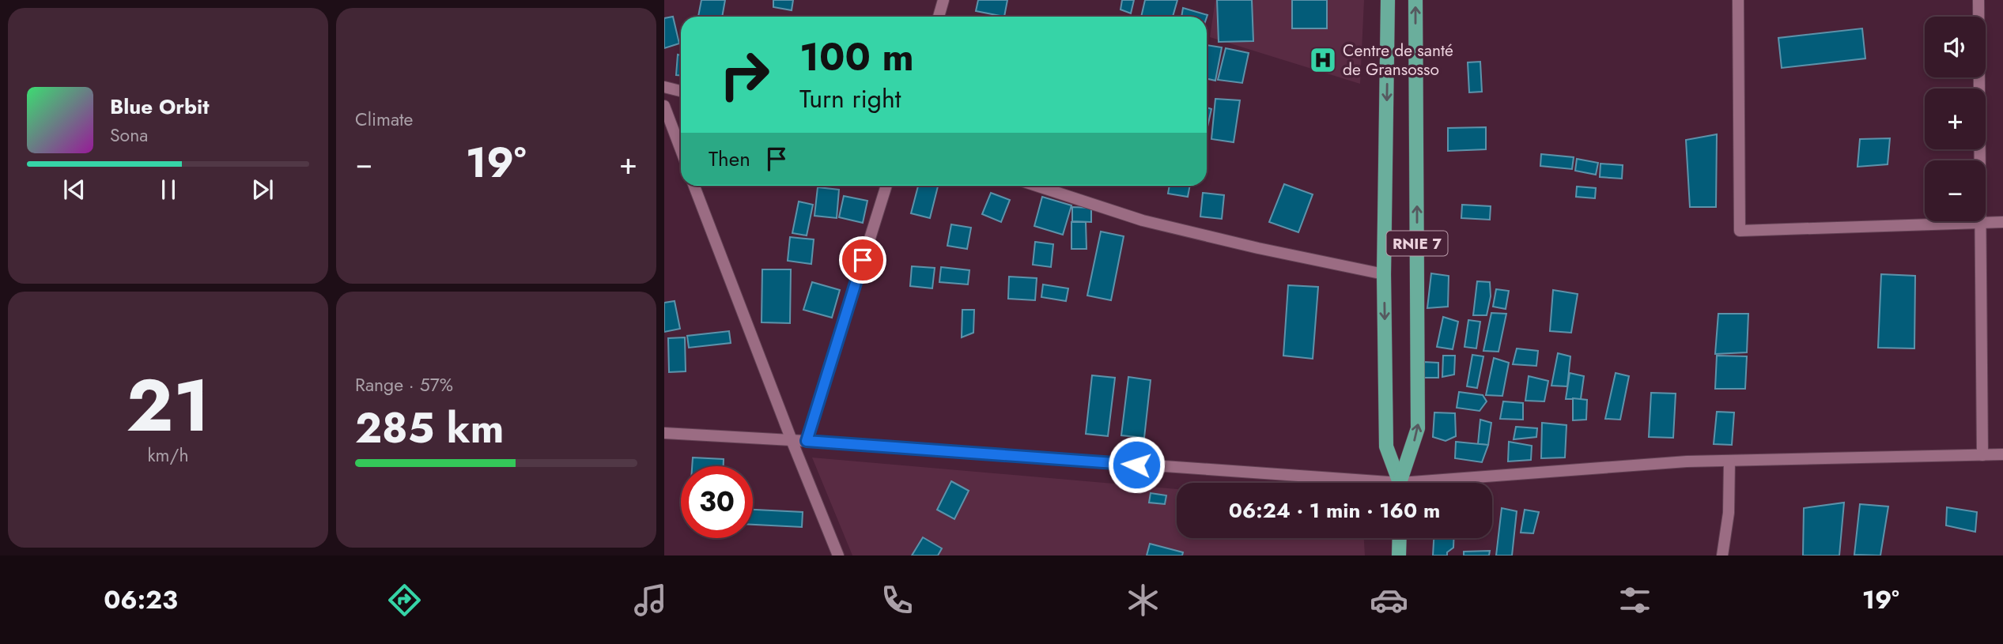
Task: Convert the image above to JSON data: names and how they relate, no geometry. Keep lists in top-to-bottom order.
{
  "streets": {
    "main road": ["RNIE 7"]
  },
  "places": {
    "hospital": ["Centre de santé de Gransosso"]
  },
  "page": {
    "tile": [
      "Climate",
      ["21", "km/h"],
      ["Range · 57%", "285 km"]
    ],
    "map_buttons": ["+", "−"],
    "turn": ["100 m", "Turn right"],
    "song": ["Blue Orbit", "Sona"],
    "then": "Then",
    "heat": ["−", "19°", "+"],
    "limit": "30",
    "trip": "06:24 · 1 min · 160 m",
    "tabs": ["06:23", "19°"]
  }
}
